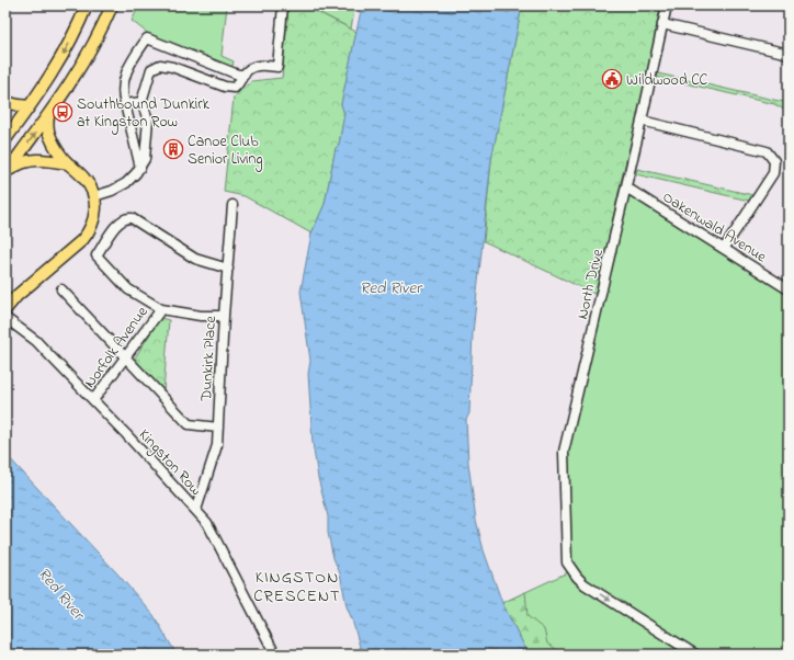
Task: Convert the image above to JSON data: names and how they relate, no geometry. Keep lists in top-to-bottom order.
{
  "streets": {
    "street": [
      "Oakenwald Avenue",
      "North Drive",
      "Norfolk Avenue",
      "Dunkirk Place",
      "Kingston Row"
    ]
  },
  "crossings": [
    ["Oakenwald Avenue", "North Drive"],
    ["Norfolk Avenue", "Kingston Row"],
    ["Dunkirk Place", "Kingston Row"]
  ],
  "one_way": ["North Drive"],
  "districts": ["KINGSTON CRESCENT"],
  "water": ["Red River"],
  "places": {
    "public building": ["Wildwood CC"],
    "bus stop": ["Southbound Dunkirk at Kingston Row"],
    "building": ["Canoe Club Senior Living"]
  }
}
